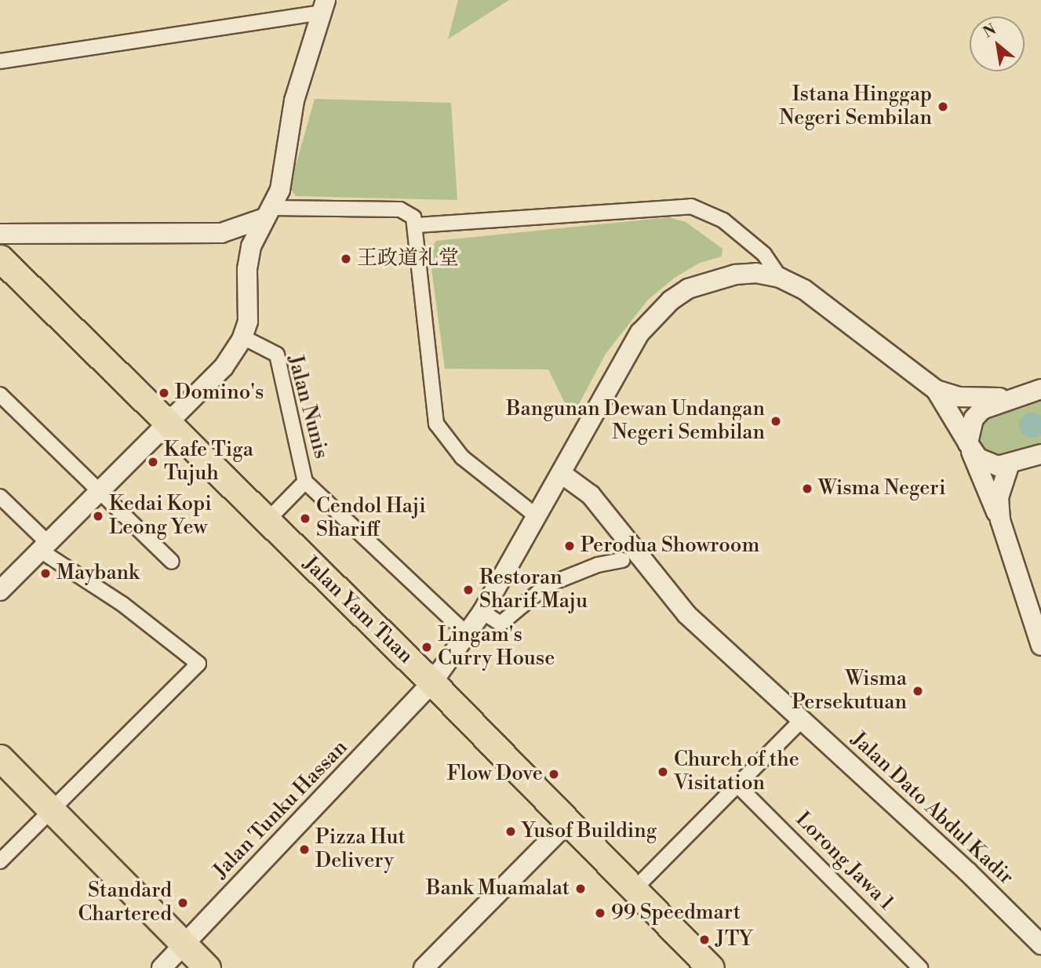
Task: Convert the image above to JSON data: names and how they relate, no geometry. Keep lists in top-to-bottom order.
{
  "streets": {
    "highway": ["Jalan Yam Tuan"],
    "main road": ["Jalan Dato Abdul Kadir", "Jalan Tunku Hassan"],
    "street": ["Jalan Nunis", "Lorong Jawa 1"]
  },
  "crossings": [
    ["Jalan Nunis", "Jalan Yam Tuan"],
    ["Jalan Yam Tuan", "Jalan Tunku Hassan"],
    ["Jalan Dato Abdul Kadir", "Jalan Tunku Hassan"]
  ],
  "places": [
    "Istana Hinggap Negeri Sembilan",
    "王政道礼堂",
    "Domino's",
    "Bangunan Dewan Undangan Negeri Sembilan",
    "Kafe Tiga Tujuh",
    "Wisma Negeri",
    "Kedai Kopi Leong Yew",
    "Cendol Haji Shariff",
    "Perodua Showroom",
    "Maybank",
    "Restoran Sharif Maju",
    "Lingam's Curry House",
    "Wisma Persekutuan",
    "Church of the Visitation",
    "Flow Dove",
    "Yusof Building",
    "Pizza Hut Delivery",
    "Bank Muamalat",
    "Standard Chartered",
    "99 Speedmart",
    "JTY"
  ],
  "north": "top left"
}
